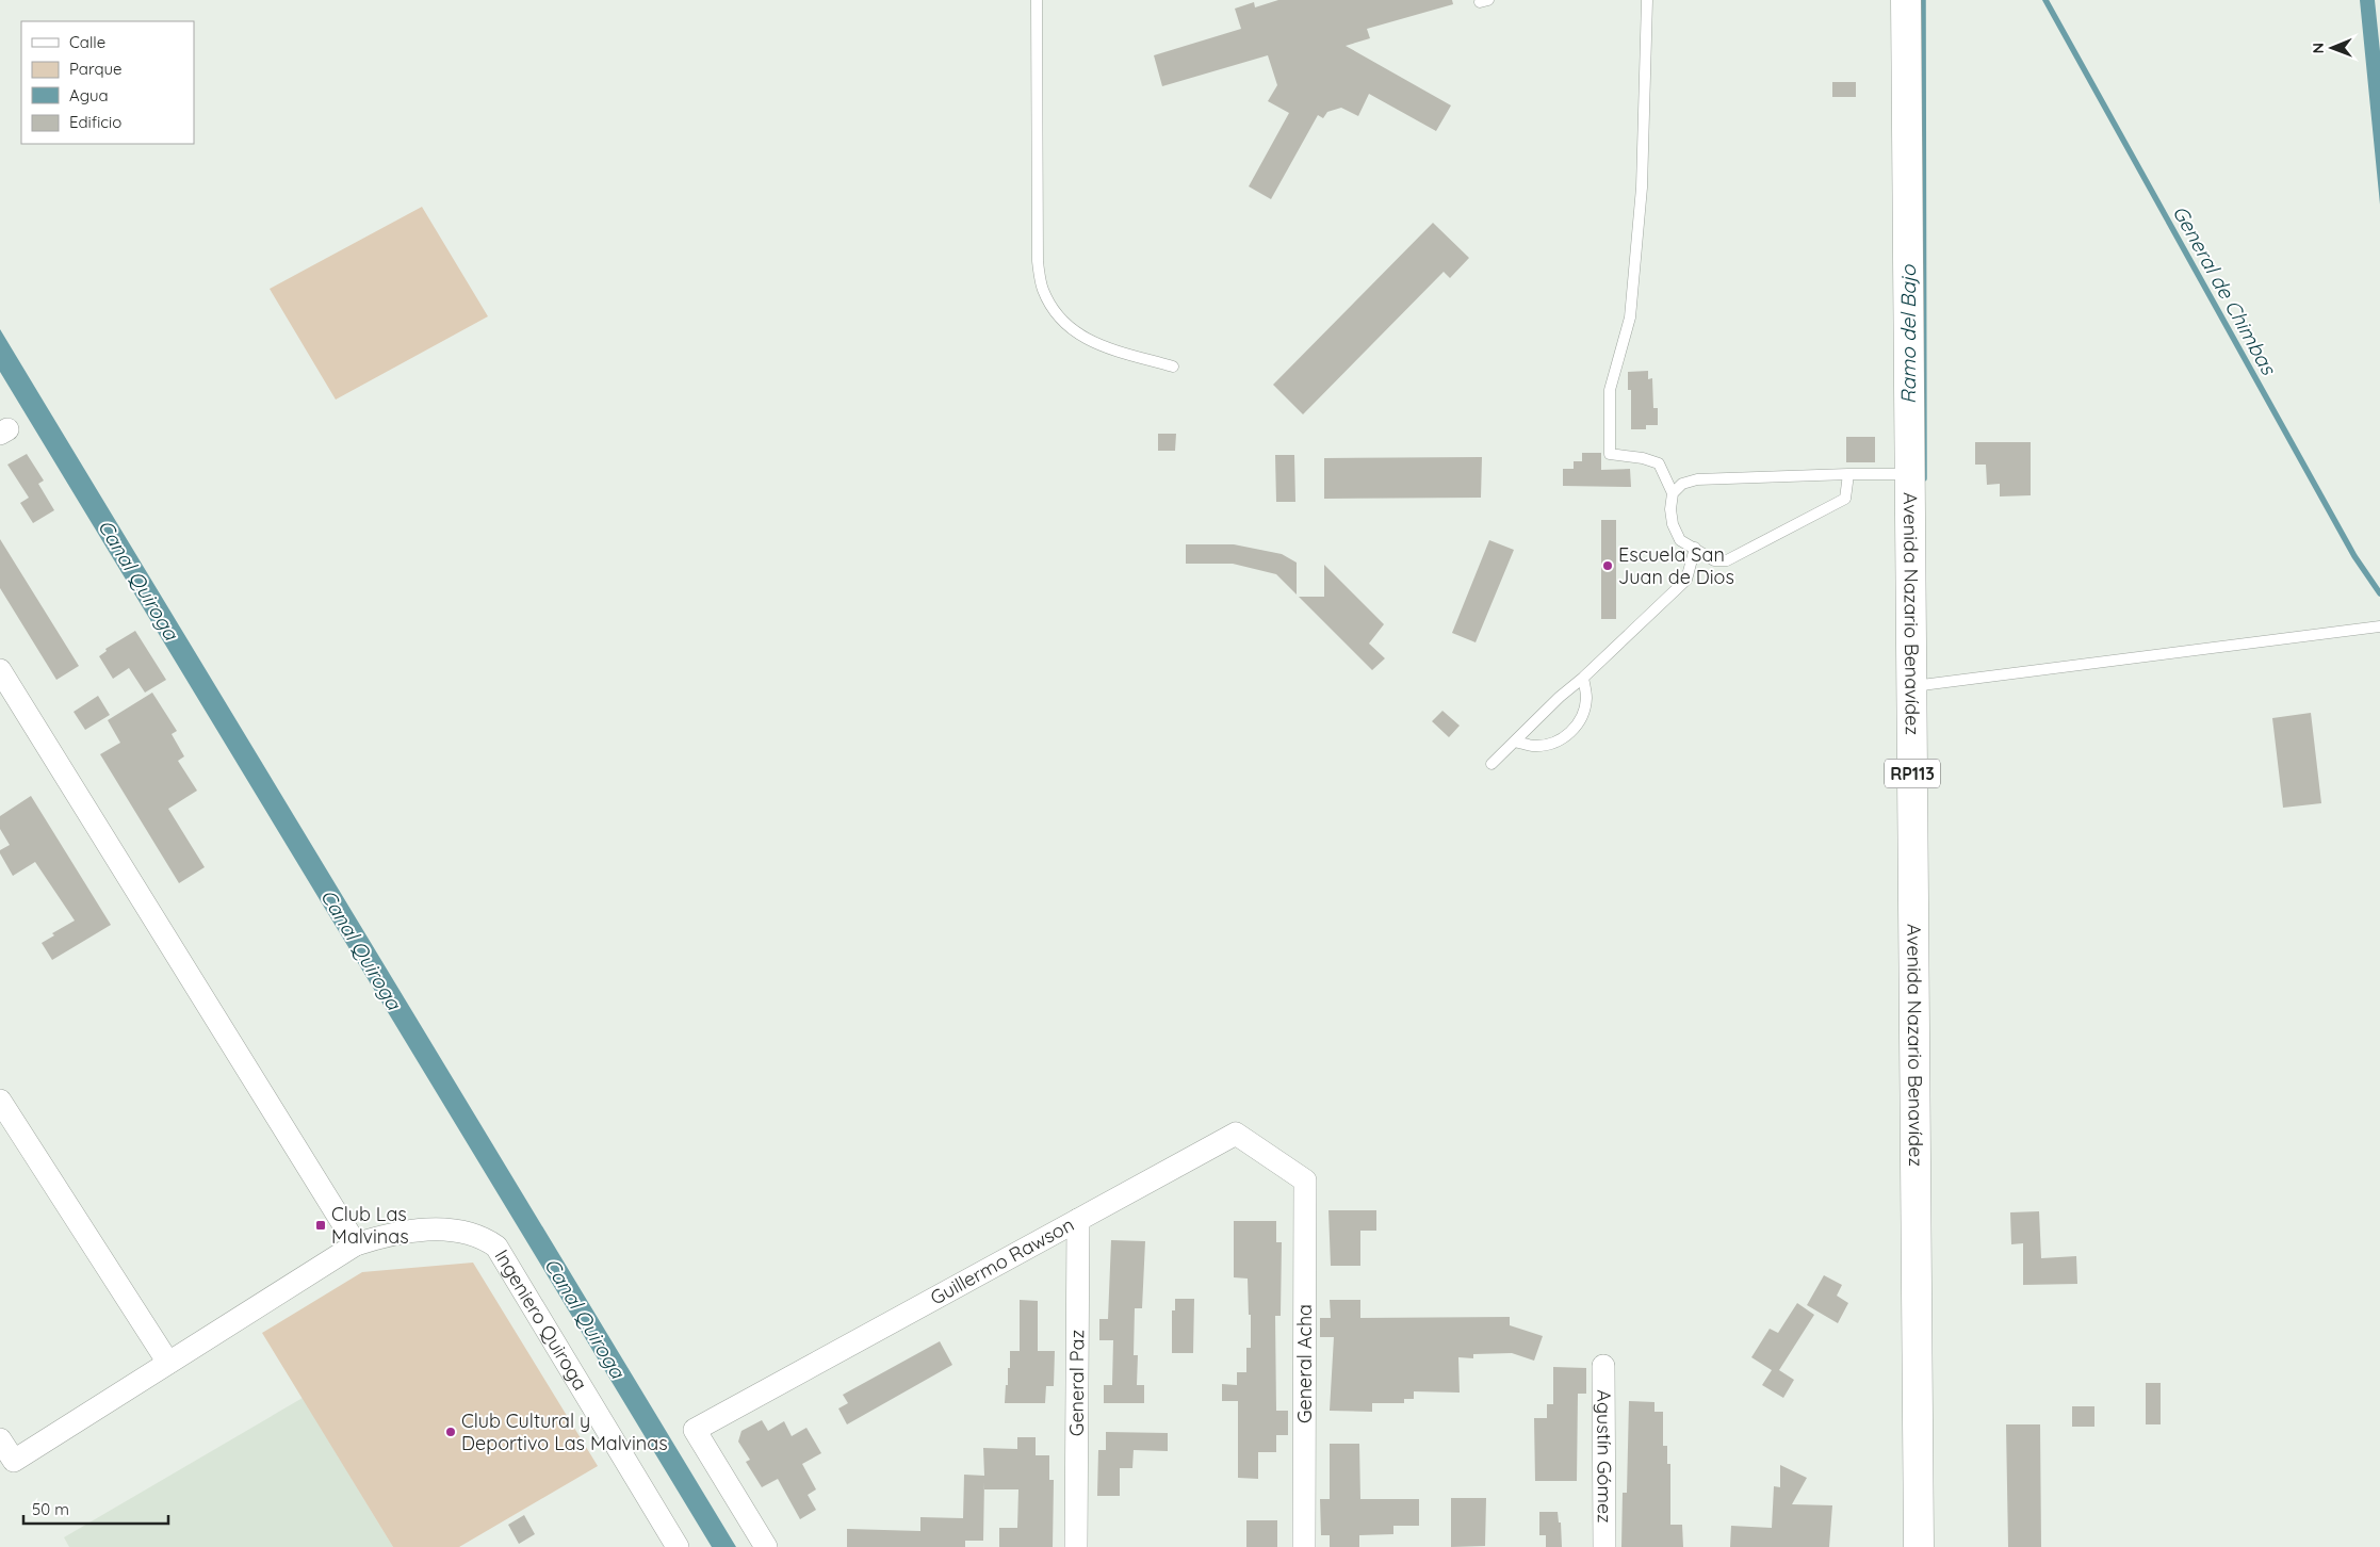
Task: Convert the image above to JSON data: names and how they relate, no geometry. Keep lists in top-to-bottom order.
{
  "streets": {
    "main road": ["Avenida Nazario Benavídez", "RP113"],
    "street": [
      "Guillermo Rawson",
      "Ingeniero Quiroga",
      "General Acha",
      "General Paz",
      "Agustín Gómez"
    ]
  },
  "crossings": [
    ["Guillermo Rawson", "General Acha"],
    ["Guillermo Rawson", "General Paz"]
  ],
  "water": ["General de Chimbas", "Ramo del Bajo", "Canal Quiroga"],
  "places": {
    "other": ["Escuela San Juan de Dios", "Club Cultural y Deportivo Las Malvinas"],
    "transit": ["Club Las Malvinas"]
  },
  "legend": [
    "Calle",
    "Parque",
    "Agua",
    "Edificio"
  ],
  "scale_bar": "50 m",
  "north": "left"
}
